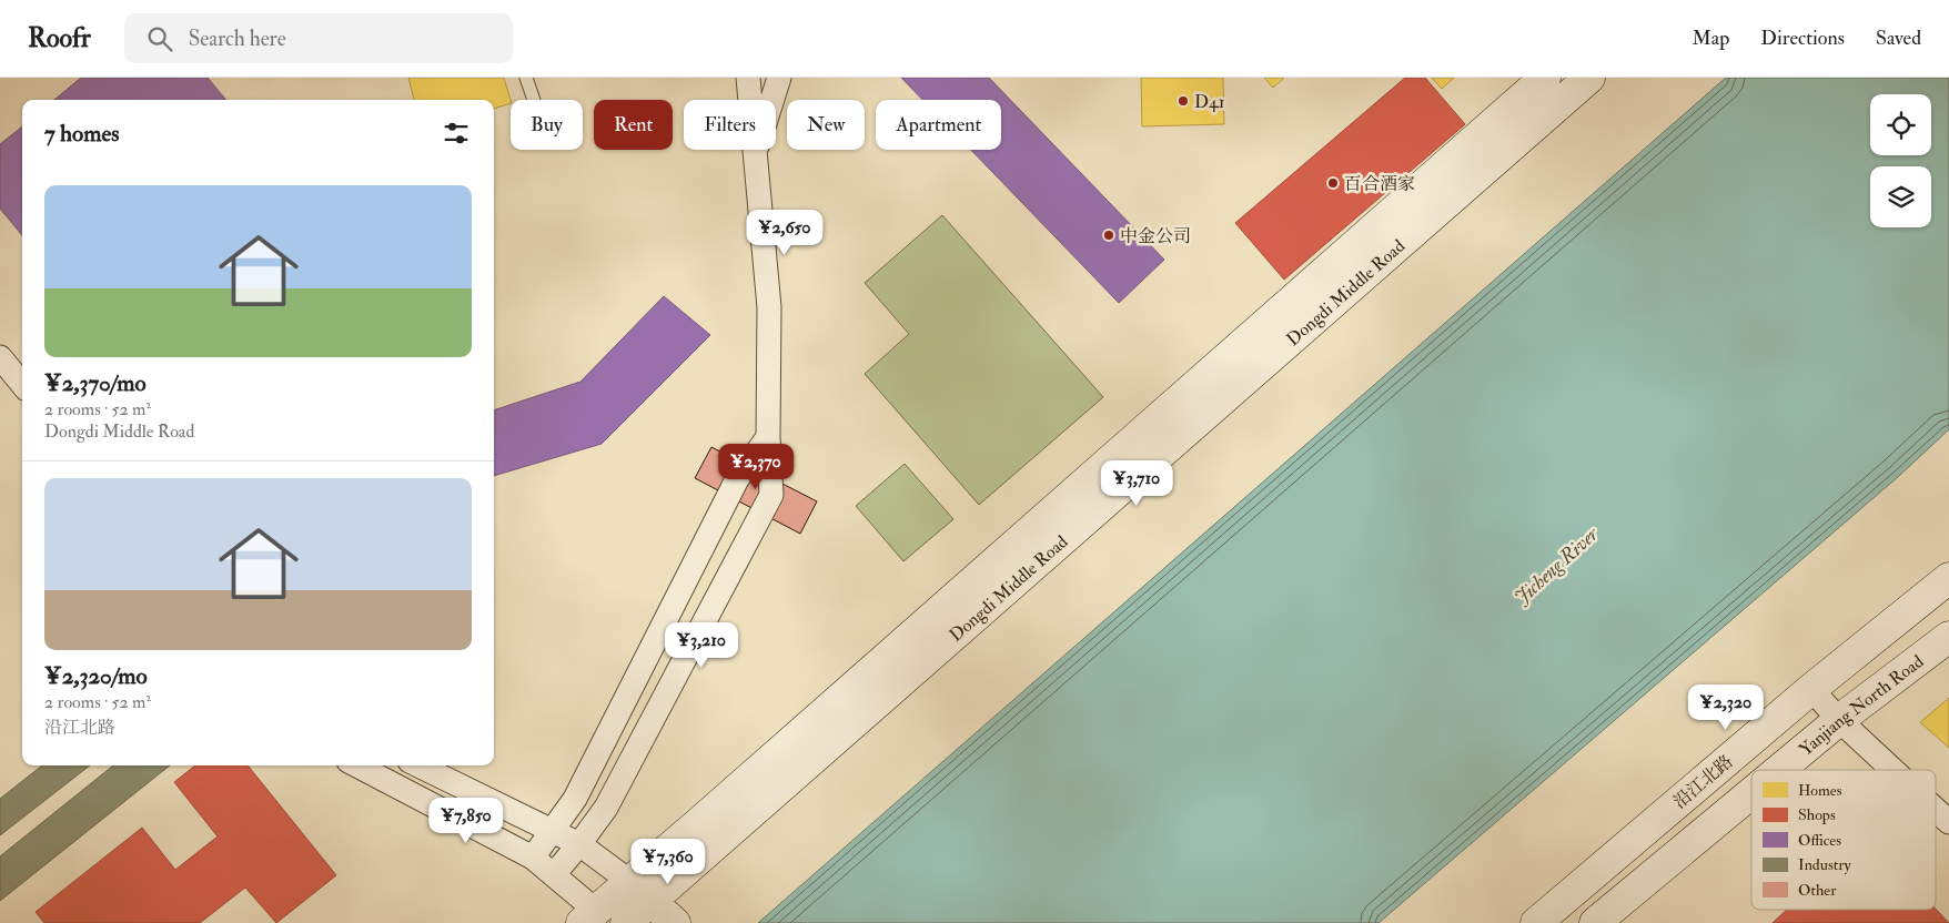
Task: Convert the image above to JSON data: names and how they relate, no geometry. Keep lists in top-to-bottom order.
{
  "streets": {
    "main road": ["Dongdi Middle Road", "Yanjiang North Road", "沿江北路"]
  },
  "water": ["Jicheng River"],
  "places": ["D41", "百合酒家", "中金公司"],
  "legend": [
    "Homes",
    "Shops",
    "Offices",
    "Industry",
    "Other"
  ],
  "page": {
    "header": "Roofr",
    "search": "Search here",
    "nav": ["Map", "Directions", "Saved"],
    "chip": [
      "Buy",
      "Rent",
      "Filters",
      "New",
      "Apartment"
    ],
    "heading": "7 homes",
    "list": [
      {
        "name": "¥2,370/mo",
        "note": "2 rooms · 52 m² · Dongdi Middle Road"
      },
      {
        "name": "¥2,320/mo",
        "note": "2 rooms · 52 m² · 沿江北路"
      }
    ],
    "price": [
      "¥2,650",
      "¥2,370",
      "¥3,710",
      "¥3,210",
      "¥2,320",
      "¥7,850",
      "¥7,360"
    ]
  }
}
